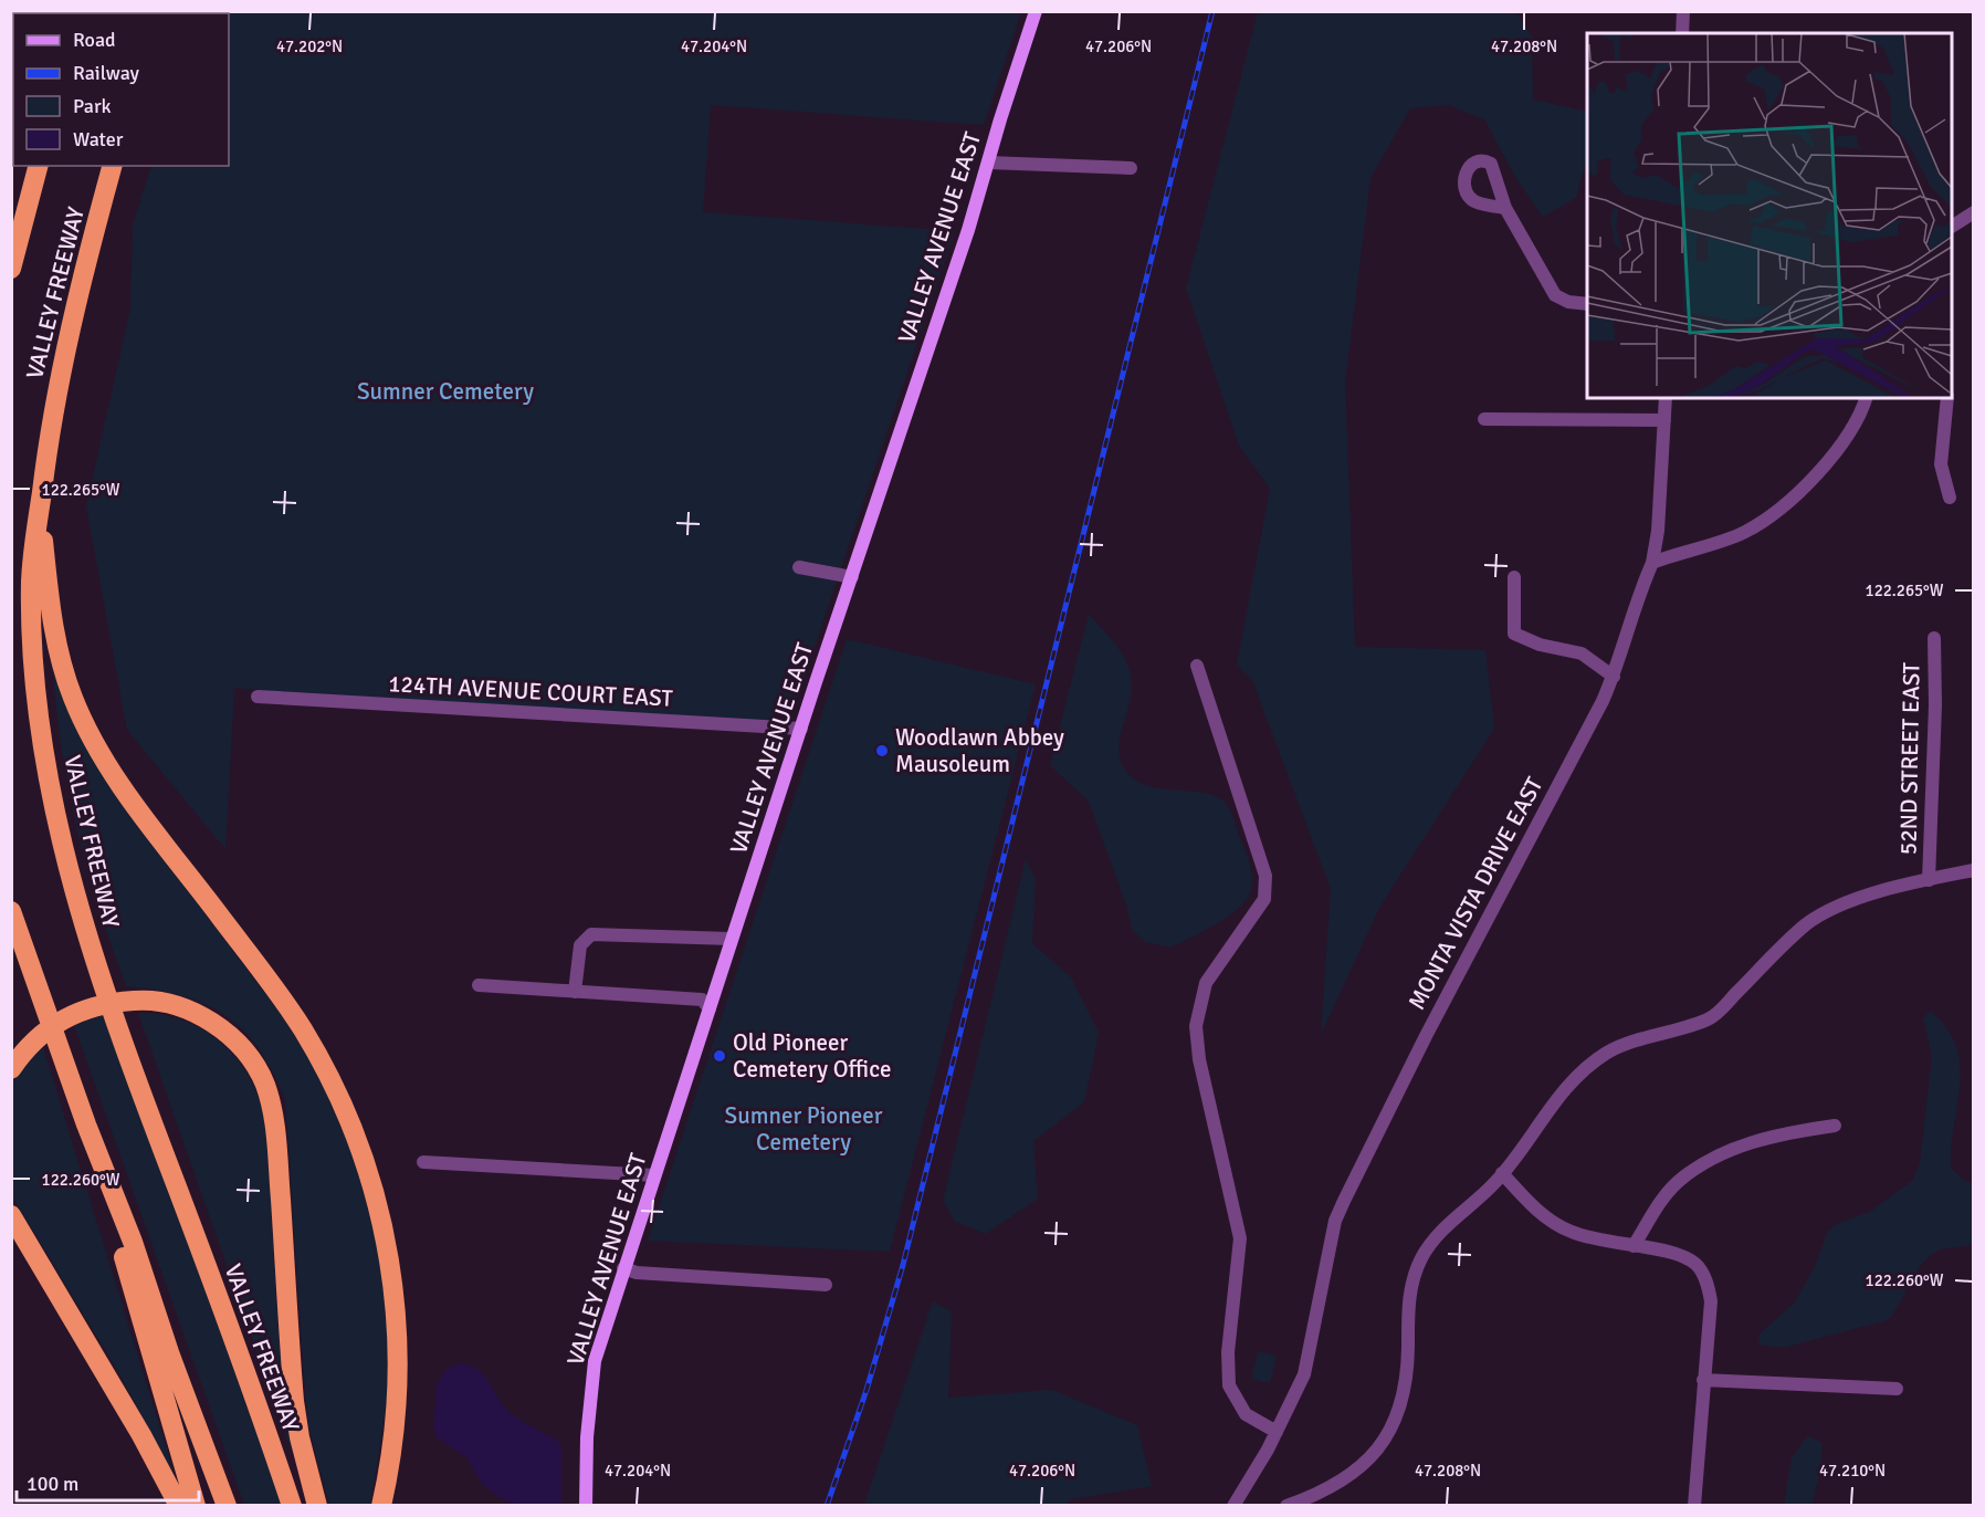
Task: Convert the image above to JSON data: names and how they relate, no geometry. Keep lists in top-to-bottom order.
{
  "streets": {
    "highway": ["VALLEY FREEWAY"],
    "main road": ["VALLEY AVENUE EAST"],
    "street": ["124TH AVENUE COURT EAST", "52ND STREET EAST", "MONTA VISTA DRIVE EAST"]
  },
  "crossings": [
    ["VALLEY AVENUE EAST", "124TH AVENUE COURT EAST"]
  ],
  "parks": ["Sumner Cemetery", "Sumner Pioneer Cemetery"],
  "places": ["Woodlawn Abbey Mausoleum", "Old Pioneer Cemetery Office"],
  "legend": [
    "Road",
    "Railway",
    "Park",
    "Water"
  ],
  "scale_bar": "100 m",
  "coordinates": [
    "47.202°N",
    "47.204°N",
    "47.206°N",
    "47.208°N",
    "122.265°W",
    "122.260°W",
    "47.210°N"
  ]
}
